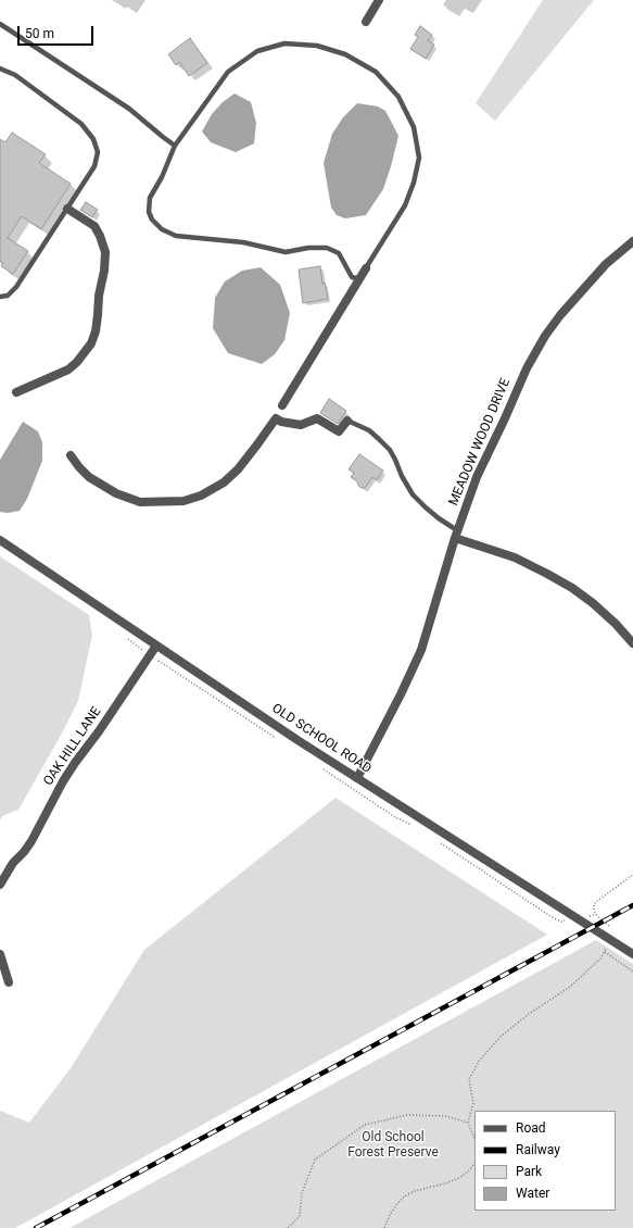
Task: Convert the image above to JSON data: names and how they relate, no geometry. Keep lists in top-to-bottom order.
{
  "streets": {
    "street": ["MEADOW WOOD DRIVE", "OLD SCHOOL ROAD", "OAK HILL LANE"]
  },
  "crossings": [
    ["MEADOW WOOD DRIVE", "OLD SCHOOL ROAD"],
    ["OLD SCHOOL ROAD", "OAK HILL LANE"]
  ],
  "parks": ["Old School Forest Preserve"],
  "legend": [
    "Road",
    "Railway",
    "Park",
    "Water"
  ],
  "scale_bar": "50 m"
}
